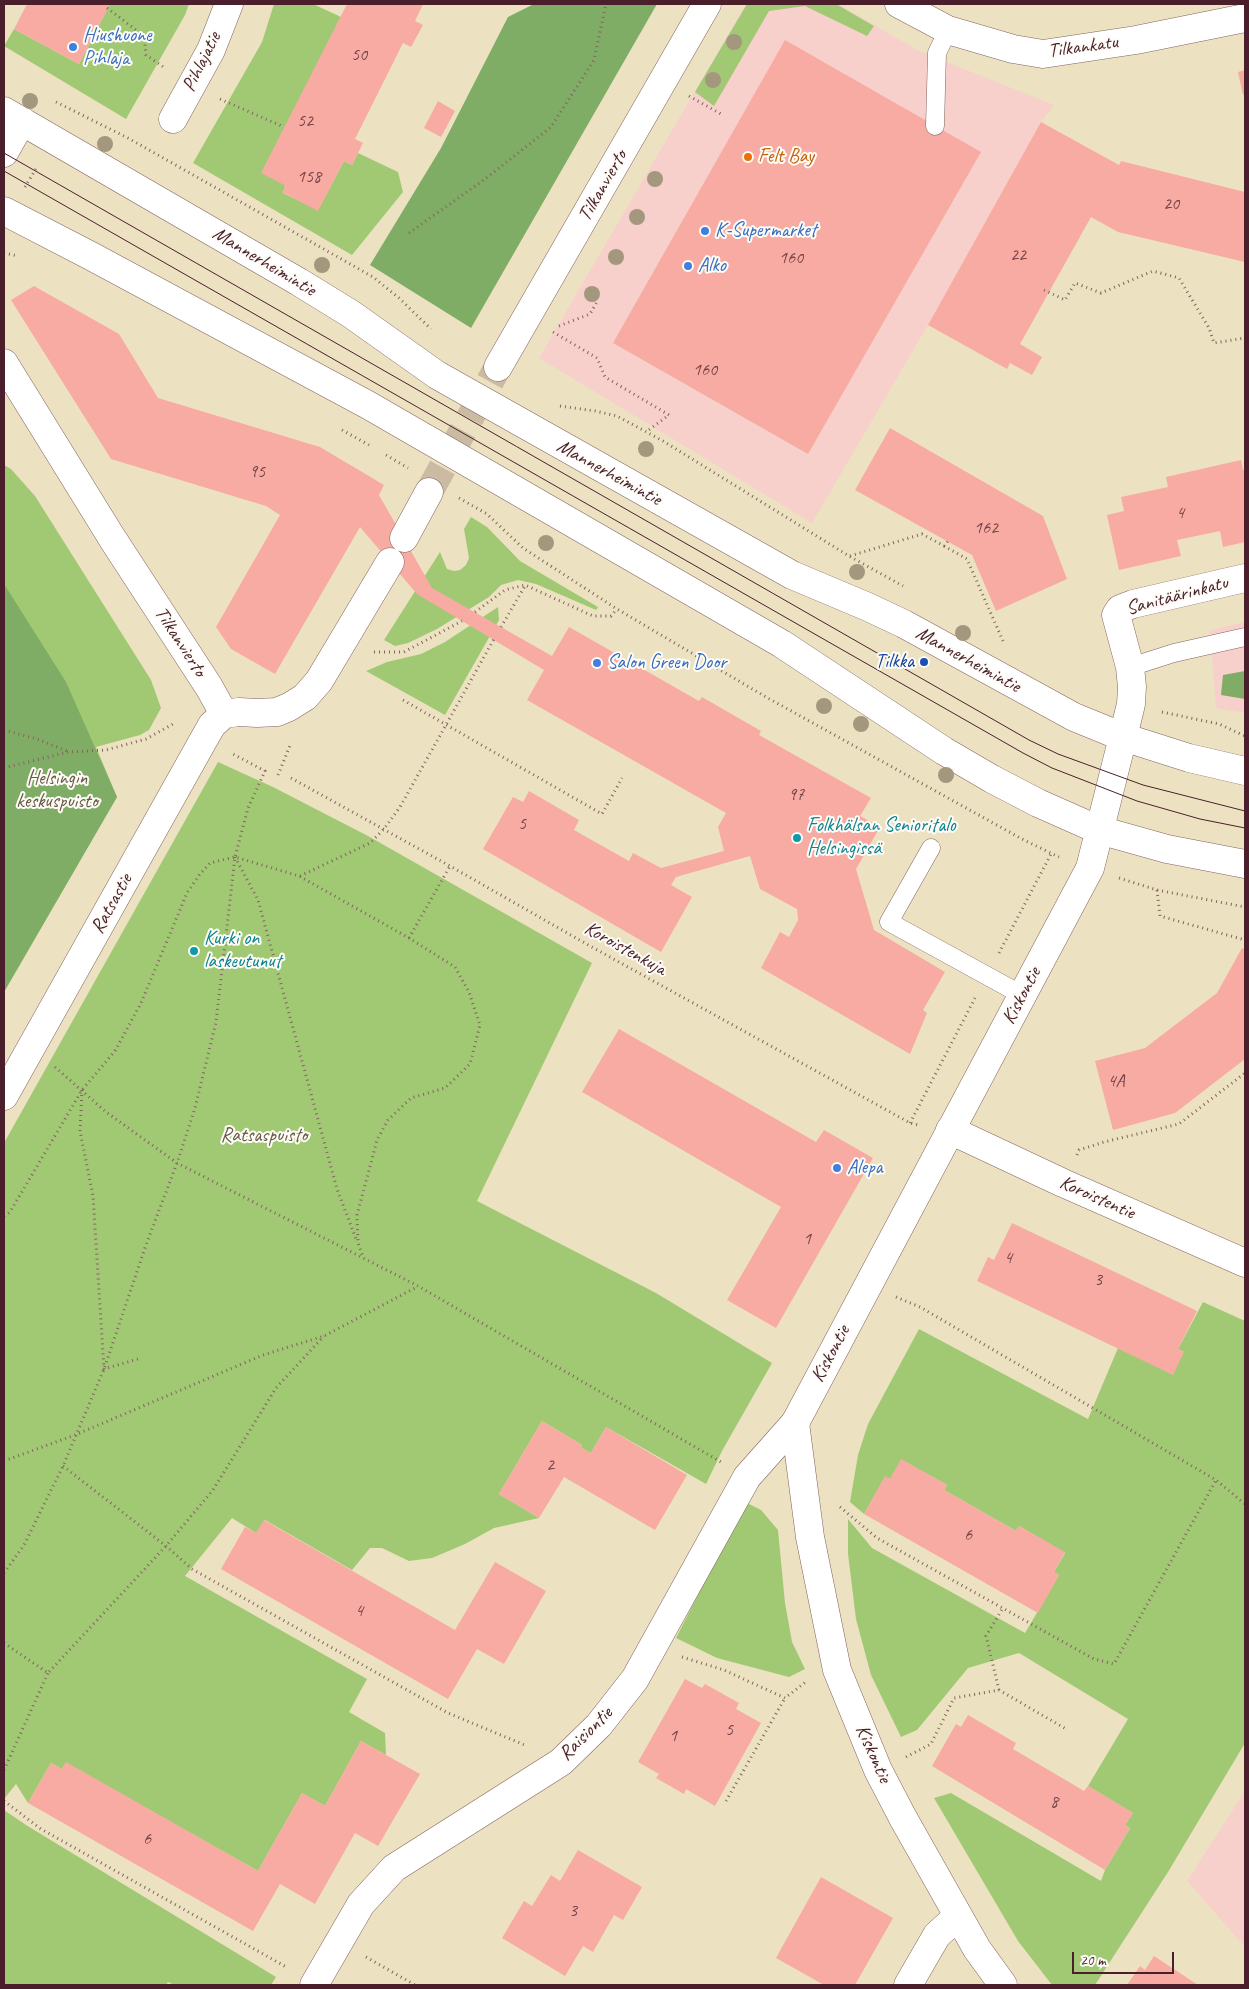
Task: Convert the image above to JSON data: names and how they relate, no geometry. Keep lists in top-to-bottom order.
{
  "streets": {
    "street": [
      "Tilkankatu",
      "Pihlajatie",
      "Tilkanvierto",
      "Mannerheimintie",
      "Sanitäärinkatu",
      "Ratsastie",
      "Kiskontie",
      "Koroistentie",
      "Raisiontie"
    ],
    "path": ["Koroistenkuja"]
  },
  "crossings": [
    ["Tilkanvierto", "Ratsastie"],
    ["Mannerheimintie", "Sanitäärinkatu"],
    ["Mannerheimintie", "Kiskontie"],
    ["Sanitäärinkatu", "Kiskontie"],
    ["Koroistenkuja", "Kiskontie"],
    ["Koroistenkuja", "Koroistentie"],
    ["Kiskontie", "Koroistentie"],
    ["Kiskontie", "Raisiontie"]
  ],
  "parks": ["Helsingin keskuspuisto", "Ratsaspuisto"],
  "places": [
    "Hiushuone Pihlaja",
    "Felt Bay",
    "K-Supermarket",
    "Alko",
    "Tilkka",
    "Salon Green Door",
    "Folkhälsan Senioritalo Helsingissä",
    "Kurki on laskeutunut",
    "Alepa"
  ],
  "house_numbers": [
    "50",
    "52",
    "158",
    "20",
    "22",
    "160",
    "160",
    "95",
    "4",
    "162",
    "97",
    "5",
    "4A",
    "1",
    "4",
    "3",
    "2",
    "6",
    "4",
    "5",
    "1",
    "8",
    "6",
    "3"
  ],
  "scale_bar": "20 m"
}
